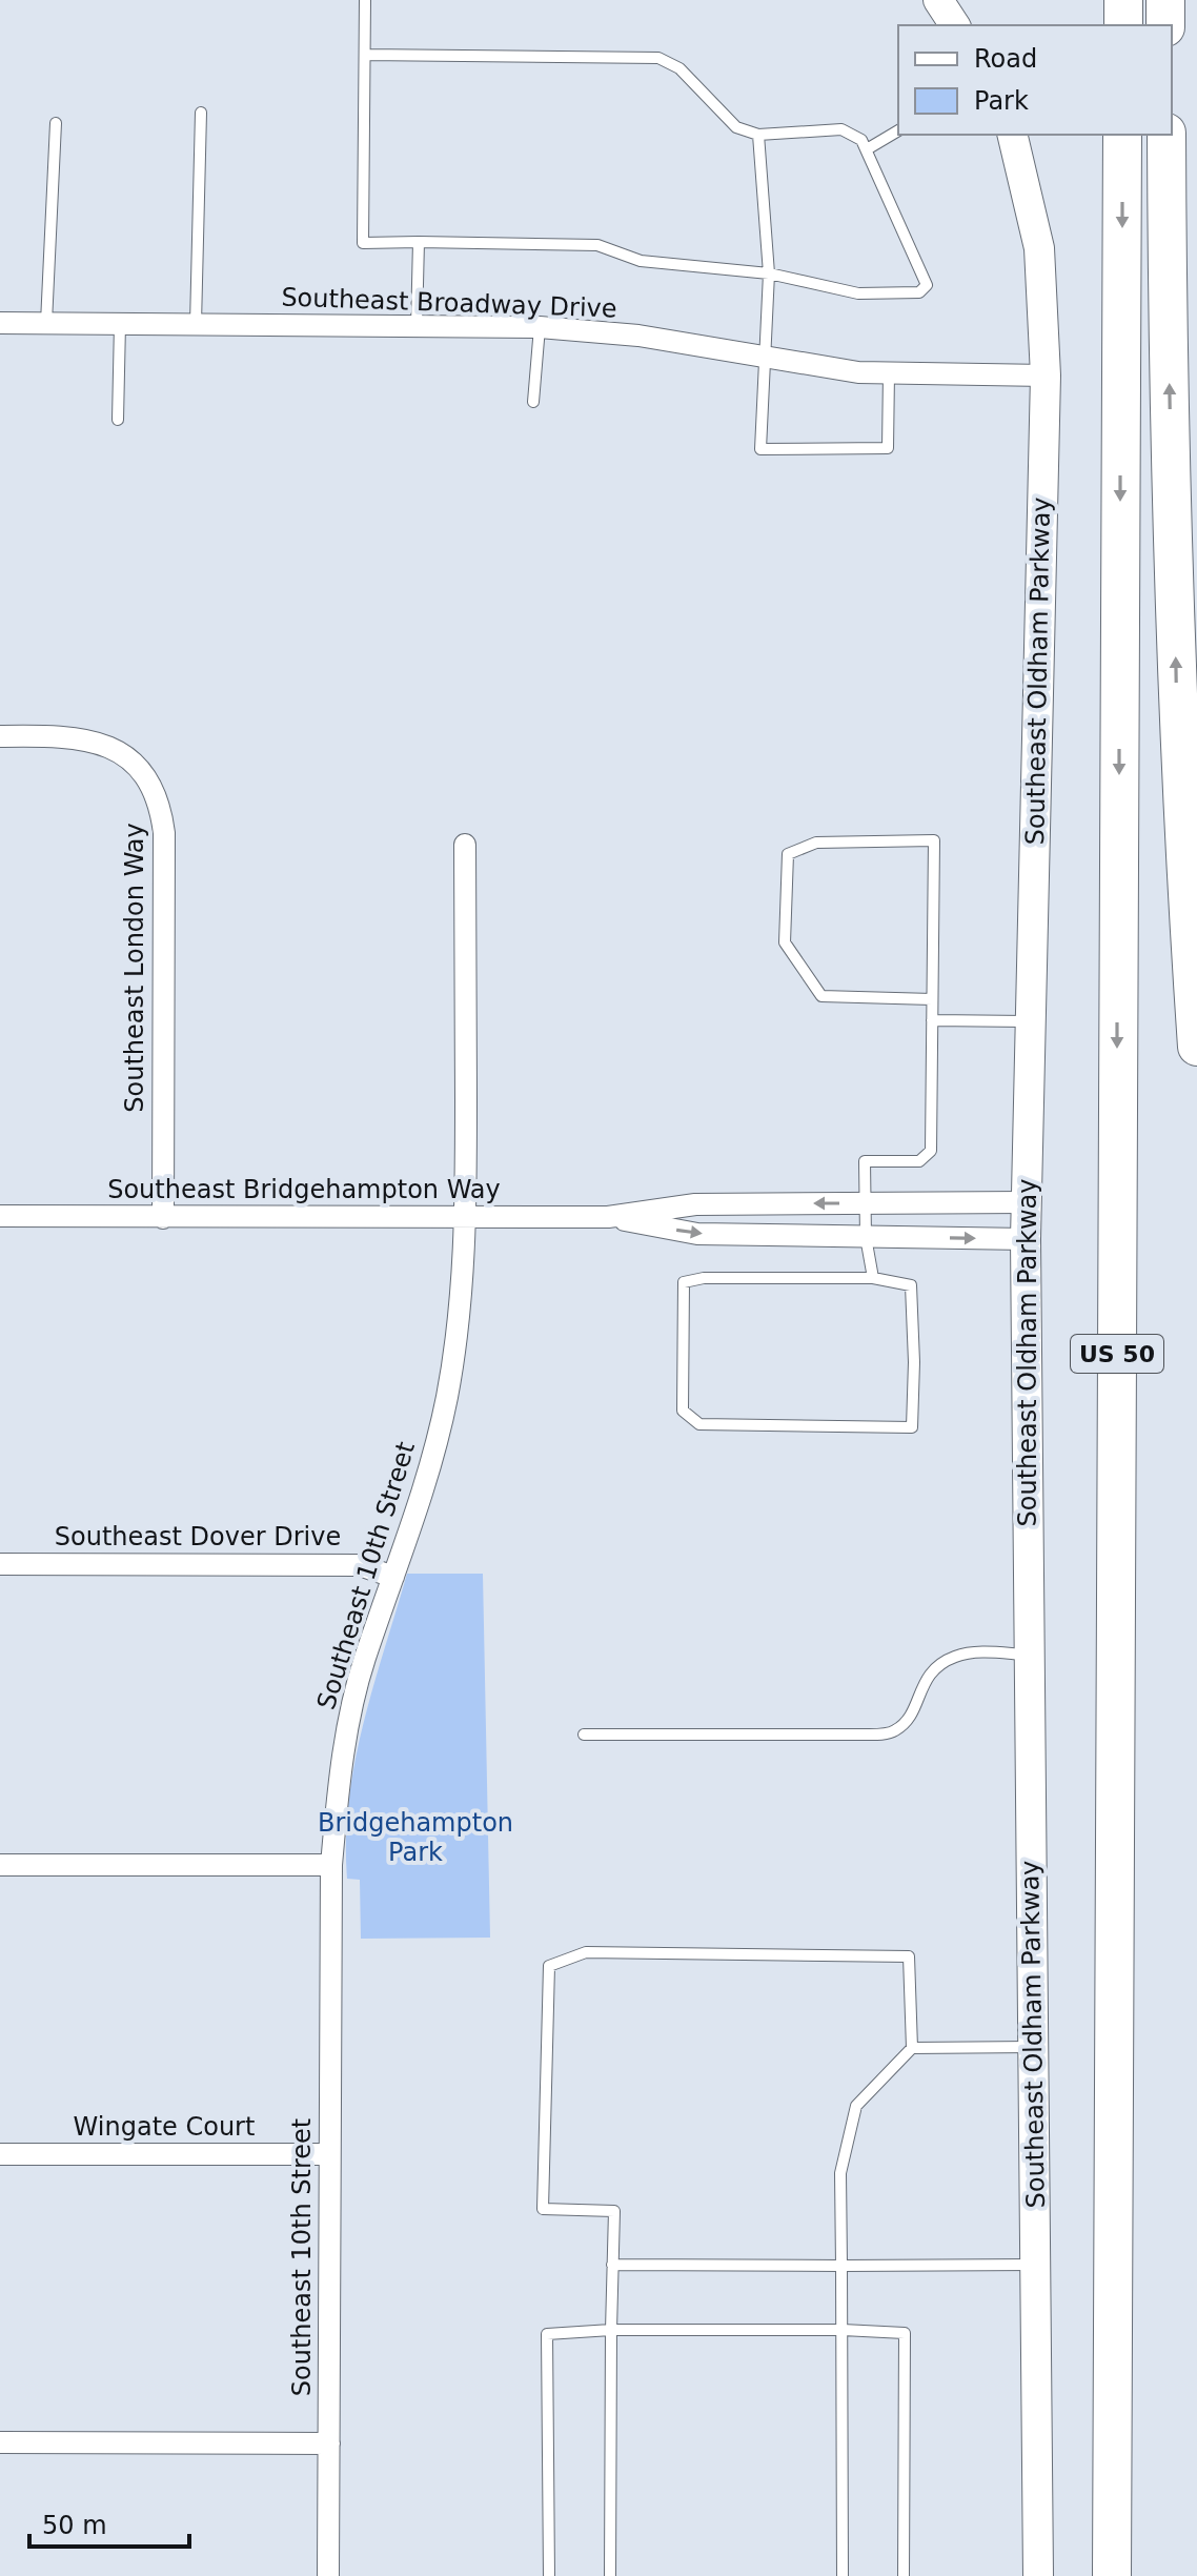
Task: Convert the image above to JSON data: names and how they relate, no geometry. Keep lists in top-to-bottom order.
{
  "streets": {
    "highway": ["US 50"],
    "street": [
      "Southeast Broadway Drive",
      "Southeast Oldham Parkway",
      "Southeast London Way",
      "Southeast Bridgehampton Way",
      "Southeast Dover Drive",
      "Southeast 10th Street",
      "Wingate Court"
    ]
  },
  "crossings": [
    ["Southeast Broadway Drive", "Southeast Oldham Parkway"],
    ["Southeast Oldham Parkway", "Southeast Bridgehampton Way"],
    ["Southeast London Way", "Southeast Bridgehampton Way"],
    ["Southeast Bridgehampton Way", "Southeast 10th Street"],
    ["Southeast Dover Drive", "Southeast 10th Street"],
    ["Southeast 10th Street", "Wingate Court"]
  ],
  "parks": ["Bridgehampton Park"],
  "legend": ["Road", "Park"],
  "scale_bar": "50 m"
}
